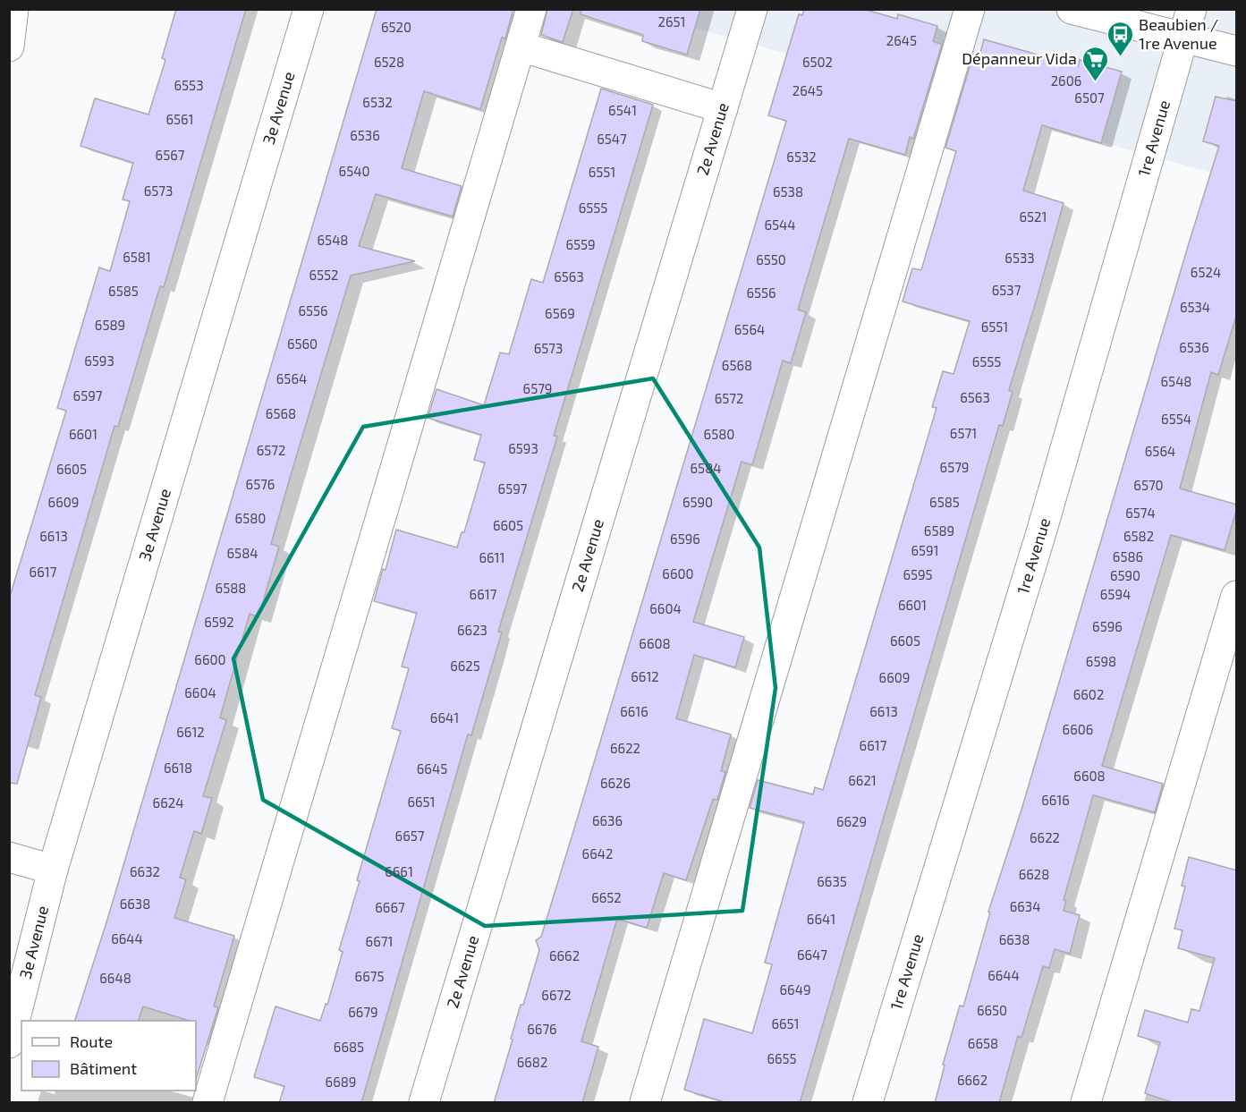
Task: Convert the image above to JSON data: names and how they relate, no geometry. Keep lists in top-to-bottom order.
{
  "streets": {
    "street": ["3e Avenue", "2e Avenue", "1re Avenue"]
  },
  "places": {
    "bus stop": ["Beaubien / 1re Avenue"],
    "supermarket": ["Dépanneur Vida"]
  },
  "house_numbers": [
    "2651",
    "6520",
    "2645",
    "6528",
    "6502",
    "2606",
    "6553",
    "2645",
    "6507",
    "6532",
    "6541",
    "6561",
    "6536",
    "6547",
    "6567",
    "6532",
    "6540",
    "6551",
    "6573",
    "6538",
    "6555",
    "6521",
    "6544",
    "6548",
    "6559",
    "6581",
    "6533",
    "6550",
    "6524",
    "6552",
    "6563",
    "6537",
    "6585",
    "6556",
    "6534",
    "6556",
    "6569",
    "6589",
    "6551",
    "6564",
    "6560",
    "6536",
    "6573",
    "6593",
    "6555",
    "6568",
    "6564",
    "6548",
    "6579",
    "6597",
    "6563",
    "6572",
    "6568",
    "6554",
    "6571",
    "6601",
    "6580",
    "6593",
    "6572",
    "6564",
    "6579",
    "6584",
    "6605",
    "6576",
    "6570",
    "6597",
    "6609",
    "6590",
    "6585",
    "6574",
    "6580",
    "6605",
    "6589",
    "6613",
    "6582",
    "6596",
    "6591",
    "6584",
    "6586",
    "6611",
    "6617",
    "6600",
    "6595",
    "6590",
    "6588",
    "6617",
    "6594",
    "6601",
    "6604",
    "6592",
    "6596",
    "6623",
    "6605",
    "6608",
    "6600",
    "6598",
    "6625",
    "6612",
    "6609",
    "6604",
    "6602",
    "6616",
    "6613",
    "6641",
    "6606",
    "6612",
    "6617",
    "6622",
    "6618",
    "6645",
    "6608",
    "6621",
    "6626",
    "6616",
    "6651",
    "6624",
    "6636",
    "6629",
    "6657",
    "6622",
    "6642",
    "6632",
    "6661",
    "6628",
    "6635",
    "6652",
    "6638",
    "6634",
    "6667",
    "6641",
    "6644",
    "6638",
    "6671",
    "6647",
    "6662",
    "6644",
    "6675",
    "6648",
    "6649",
    "6672",
    "6650",
    "6679",
    "6651",
    "6676",
    "6658",
    "6685",
    "6655",
    "6682",
    "6662",
    "6689"
  ],
  "legend": ["Route", "Bâtiment"]
}
